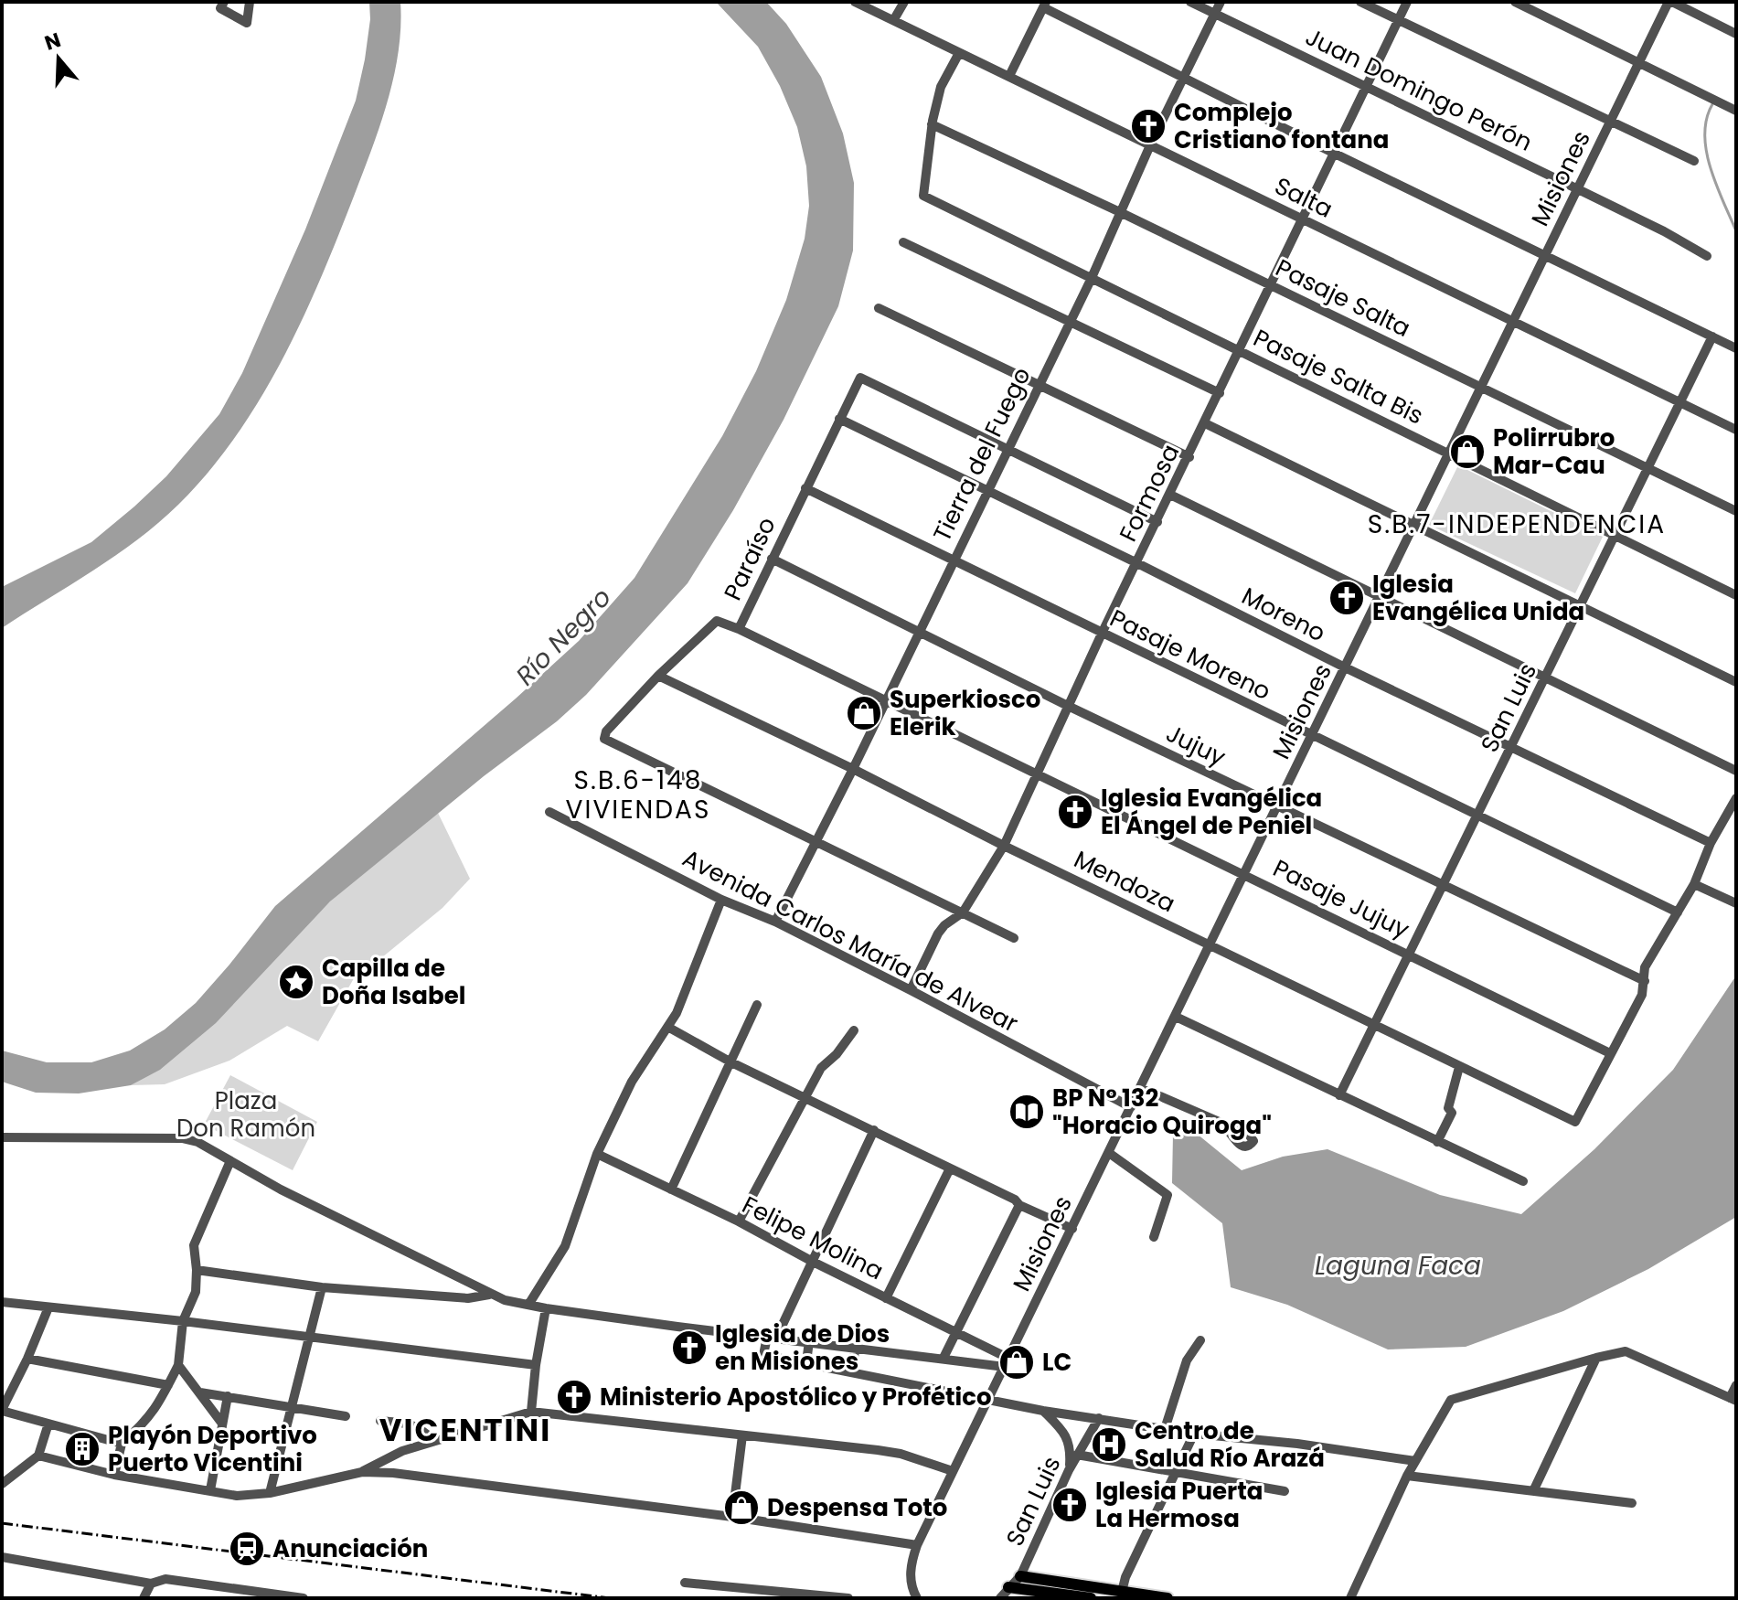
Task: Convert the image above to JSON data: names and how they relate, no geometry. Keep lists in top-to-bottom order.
{
  "streets": {
    "street": [
      "Juan Domingo Perón",
      "Misiones",
      "Salta",
      "Pasaje Salta",
      "Pasaje Salta Bis",
      "Tierra del Fuego",
      "Formosa",
      "Paraíso",
      "Moreno",
      "Pasaje Moreno",
      "San Luis",
      "Jujuy",
      "Mendoza",
      "Pasaje Jujuy",
      "Avenida Carlos María de Alvear",
      "Felipe Molina"
    ]
  },
  "crossings": [
    ["Juan Domingo Perón", "Misiones"],
    ["Juan Domingo Perón", "Tierra del Fuego"],
    ["Juan Domingo Perón", "Formosa"],
    ["Misiones", "Salta"],
    ["Misiones", "Pasaje Salta"],
    ["Misiones", "Pasaje Salta Bis"],
    ["Misiones", "Moreno"],
    ["Misiones", "Pasaje Moreno"],
    ["Misiones", "Jujuy"],
    ["Misiones", "Mendoza"],
    ["Misiones", "Pasaje Jujuy"],
    ["Misiones", "Avenida Carlos María de Alvear"],
    ["Misiones", "Felipe Molina"],
    ["Salta", "Tierra del Fuego"],
    ["Salta", "Formosa"],
    ["Salta", "San Luis"],
    ["Pasaje Salta", "Pasaje Salta Bis"],
    ["Pasaje Salta", "Tierra del Fuego"],
    ["Pasaje Salta", "Formosa"],
    ["Pasaje Salta", "San Luis"],
    ["Pasaje Salta Bis", "Tierra del Fuego"],
    ["Pasaje Salta Bis", "Formosa"],
    ["Pasaje Salta Bis", "San Luis"],
    ["Tierra del Fuego", "Paraíso"],
    ["Tierra del Fuego", "Moreno"],
    ["Tierra del Fuego", "Pasaje Moreno"],
    ["Tierra del Fuego", "Jujuy"],
    ["Tierra del Fuego", "Mendoza"],
    ["Tierra del Fuego", "Pasaje Jujuy"],
    ["Tierra del Fuego", "Avenida Carlos María de Alvear"],
    ["Formosa", "Moreno"],
    ["Formosa", "Pasaje Moreno"],
    ["Formosa", "Jujuy"],
    ["Formosa", "Mendoza"],
    ["Formosa", "Pasaje Jujuy"],
    ["Formosa", "Avenida Carlos María de Alvear"],
    ["Paraíso", "Moreno"],
    ["Paraíso", "Pasaje Moreno"],
    ["Paraíso", "Jujuy"],
    ["Paraíso", "Mendoza"],
    ["Paraíso", "Pasaje Jujuy"],
    ["Moreno", "San Luis"],
    ["Pasaje Moreno", "San Luis"],
    ["San Luis", "Jujuy"],
    ["San Luis", "Mendoza"],
    ["San Luis", "Pasaje Jujuy"],
    ["Mendoza", "Pasaje Jujuy"]
  ],
  "districts": ["S.B.7-INDEPENDENCIA", "S.B.6-148 VIVIENDAS", "VICENTINI"],
  "water": ["Río Negro", "Laguna Faca"],
  "parks": ["Plaza Don Ramón"],
  "places": {
    "church": [
      "Complejo Cristiano fontana",
      "Iglesia Evangélica Unida",
      "Iglesia Evangélica El Ángel de Peniel",
      "Iglesia de Dios en Misiones",
      "Ministerio Apostólico y Profético",
      "Iglesia Puerta La Hermosa"
    ],
    "shop": [
      "Polirrubro Mar-Cau",
      "Superkiosco Elerik",
      "LC",
      "Despensa Toto"
    ],
    "place": ["Capilla de Doña Isabel"],
    "library": ["BP N° 132 \"Horacio Quiroga\""],
    "hospital": ["Centro de Salud Río Arazá"],
    "building": ["Playón Deportivo Puerto Vicentini"],
    "station": ["Anunciación"]
  },
  "north": "top"
}
